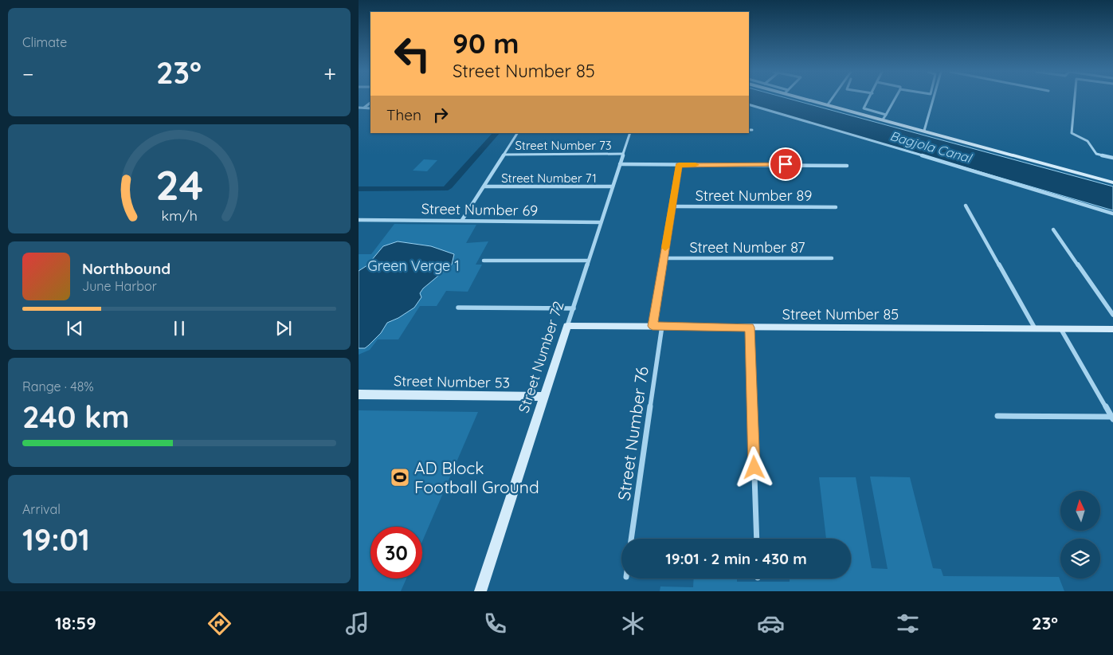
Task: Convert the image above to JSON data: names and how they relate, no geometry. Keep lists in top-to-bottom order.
{
  "streets": {
    "street": [
      "Street Number 73",
      "Street Number 71",
      "Street Number 89",
      "Street Number 69",
      "Street Number 87",
      "Street Number 85",
      "Street Number 72",
      "Street Number 53",
      "Street Number 76"
    ]
  },
  "crossings": [
    ["Street Number 73", "Street Number 72"],
    ["Street Number 71", "Street Number 72"],
    ["Street Number 69", "Street Number 72"],
    ["Street Number 85", "Street Number 72"],
    ["Street Number 85", "Street Number 76"],
    ["Street Number 72", "Street Number 53"]
  ],
  "water": ["Bagjola Canal"],
  "parks": ["Green Verge 1"],
  "places": {
    "sports": ["AD Block Football Ground"]
  },
  "north": "top",
  "page": {
    "tile": [
      "Climate",
      ["Range · 48%", "240 km"],
      ["Arrival", "19:01"]
    ],
    "turn": ["90 m", "Street Number 85"],
    "heat": ["−", "23°", "+"],
    "then": "Then",
    "song": ["Northbound", "June Harbor"],
    "limit": "30",
    "trip": "19:01 · 2 min · 430 m",
    "tabs": ["18:59", "23°"],
    "gauge": ["24", "km/h"]
  }
}
